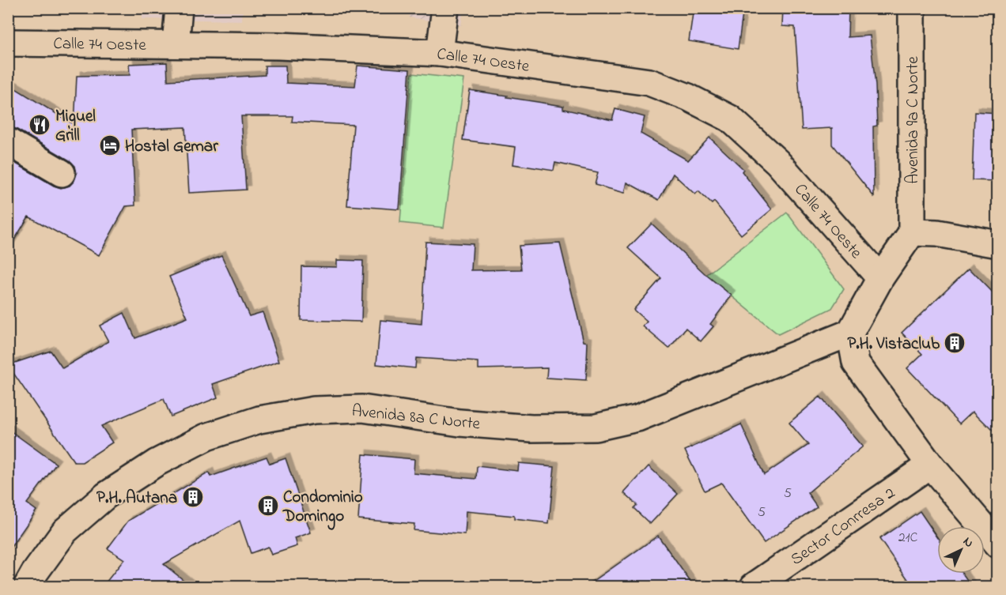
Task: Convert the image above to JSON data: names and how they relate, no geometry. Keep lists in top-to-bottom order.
{
  "streets": {
    "street": [
      "Calle 74 Oeste",
      "Avenida 9a C Norte",
      "Avenida 8a C Norte",
      "Sector Conrresa 2"
    ]
  },
  "places": {
    "restaurant": ["Miguel Grill"],
    "hotel": ["Hostal Gemar"],
    "building": ["P.H. Vistaclub", "P.H. Autana", "Condominio Domingo"]
  },
  "house_numbers": ["5", "5", "21C"],
  "north": "top right"
}
